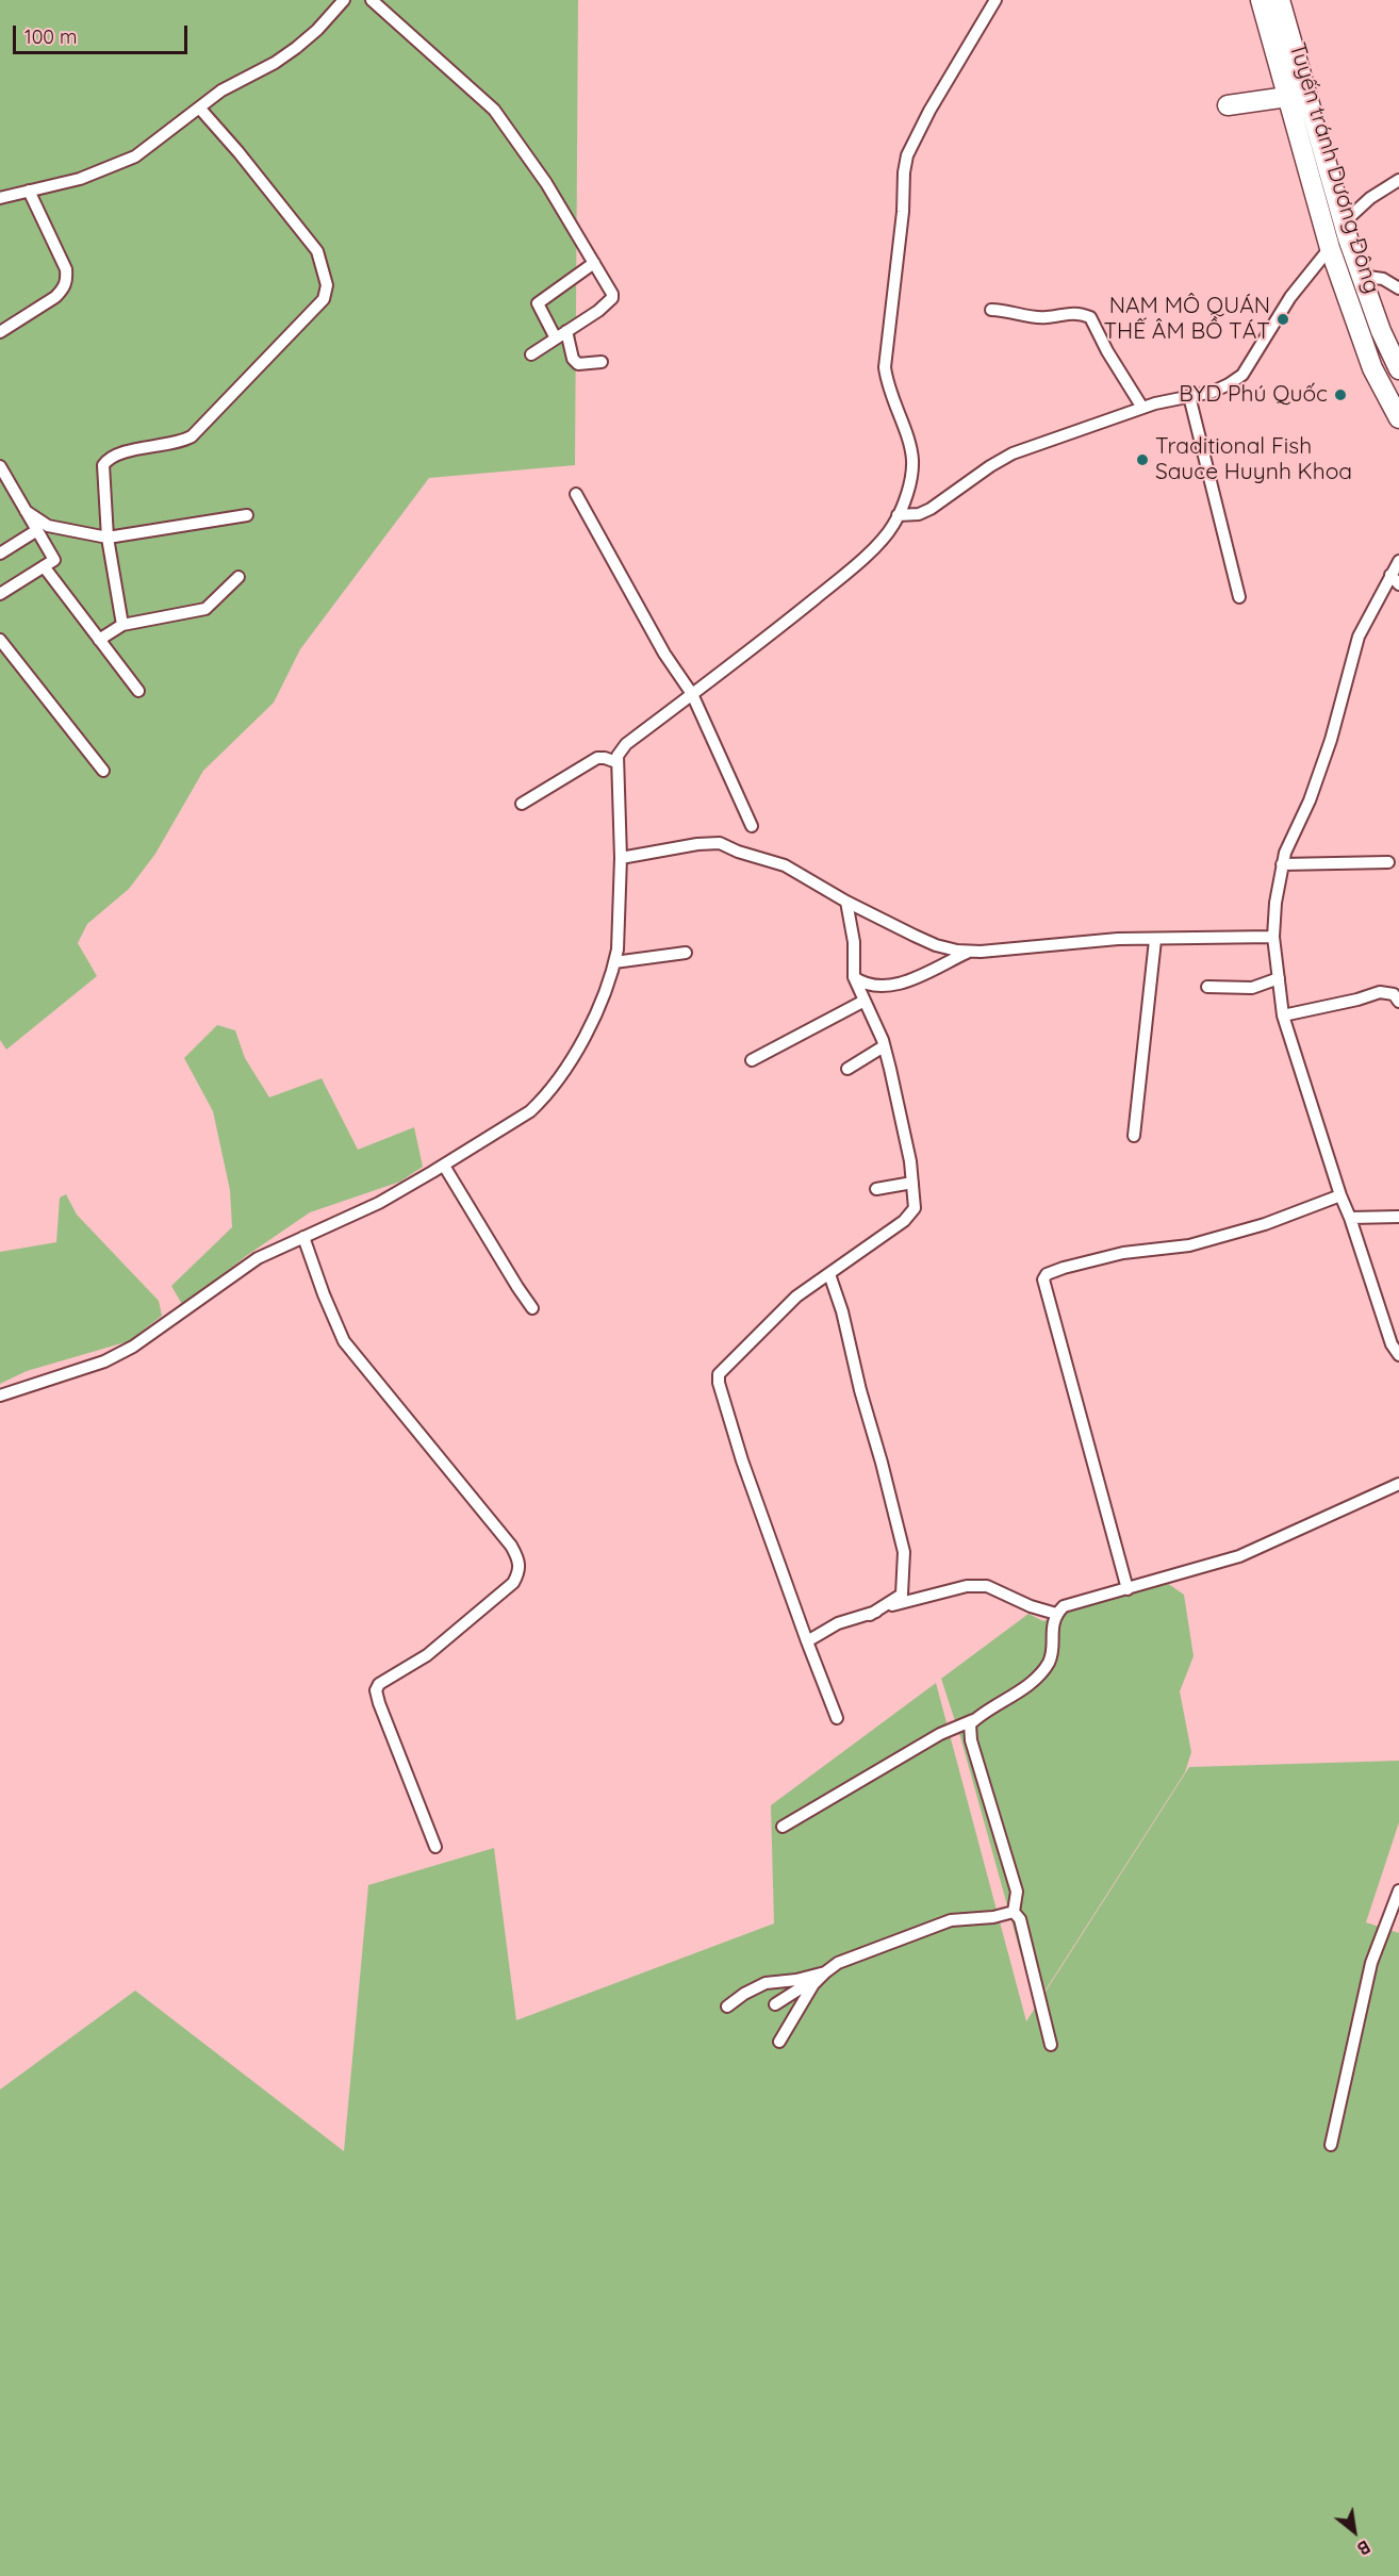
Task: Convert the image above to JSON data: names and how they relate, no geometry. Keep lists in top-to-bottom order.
{
  "streets": {
    "main road": ["Tuyến tránh Dương Đông"]
  },
  "places": ["NAM MÔ QUÁN THẾ ÂM BỒ TÁT", "BYD Phú Quốc", "Traditional Fish Sauce Huynh Khoa"],
  "scale_bar": "100 m",
  "north": "bottom right"
}
